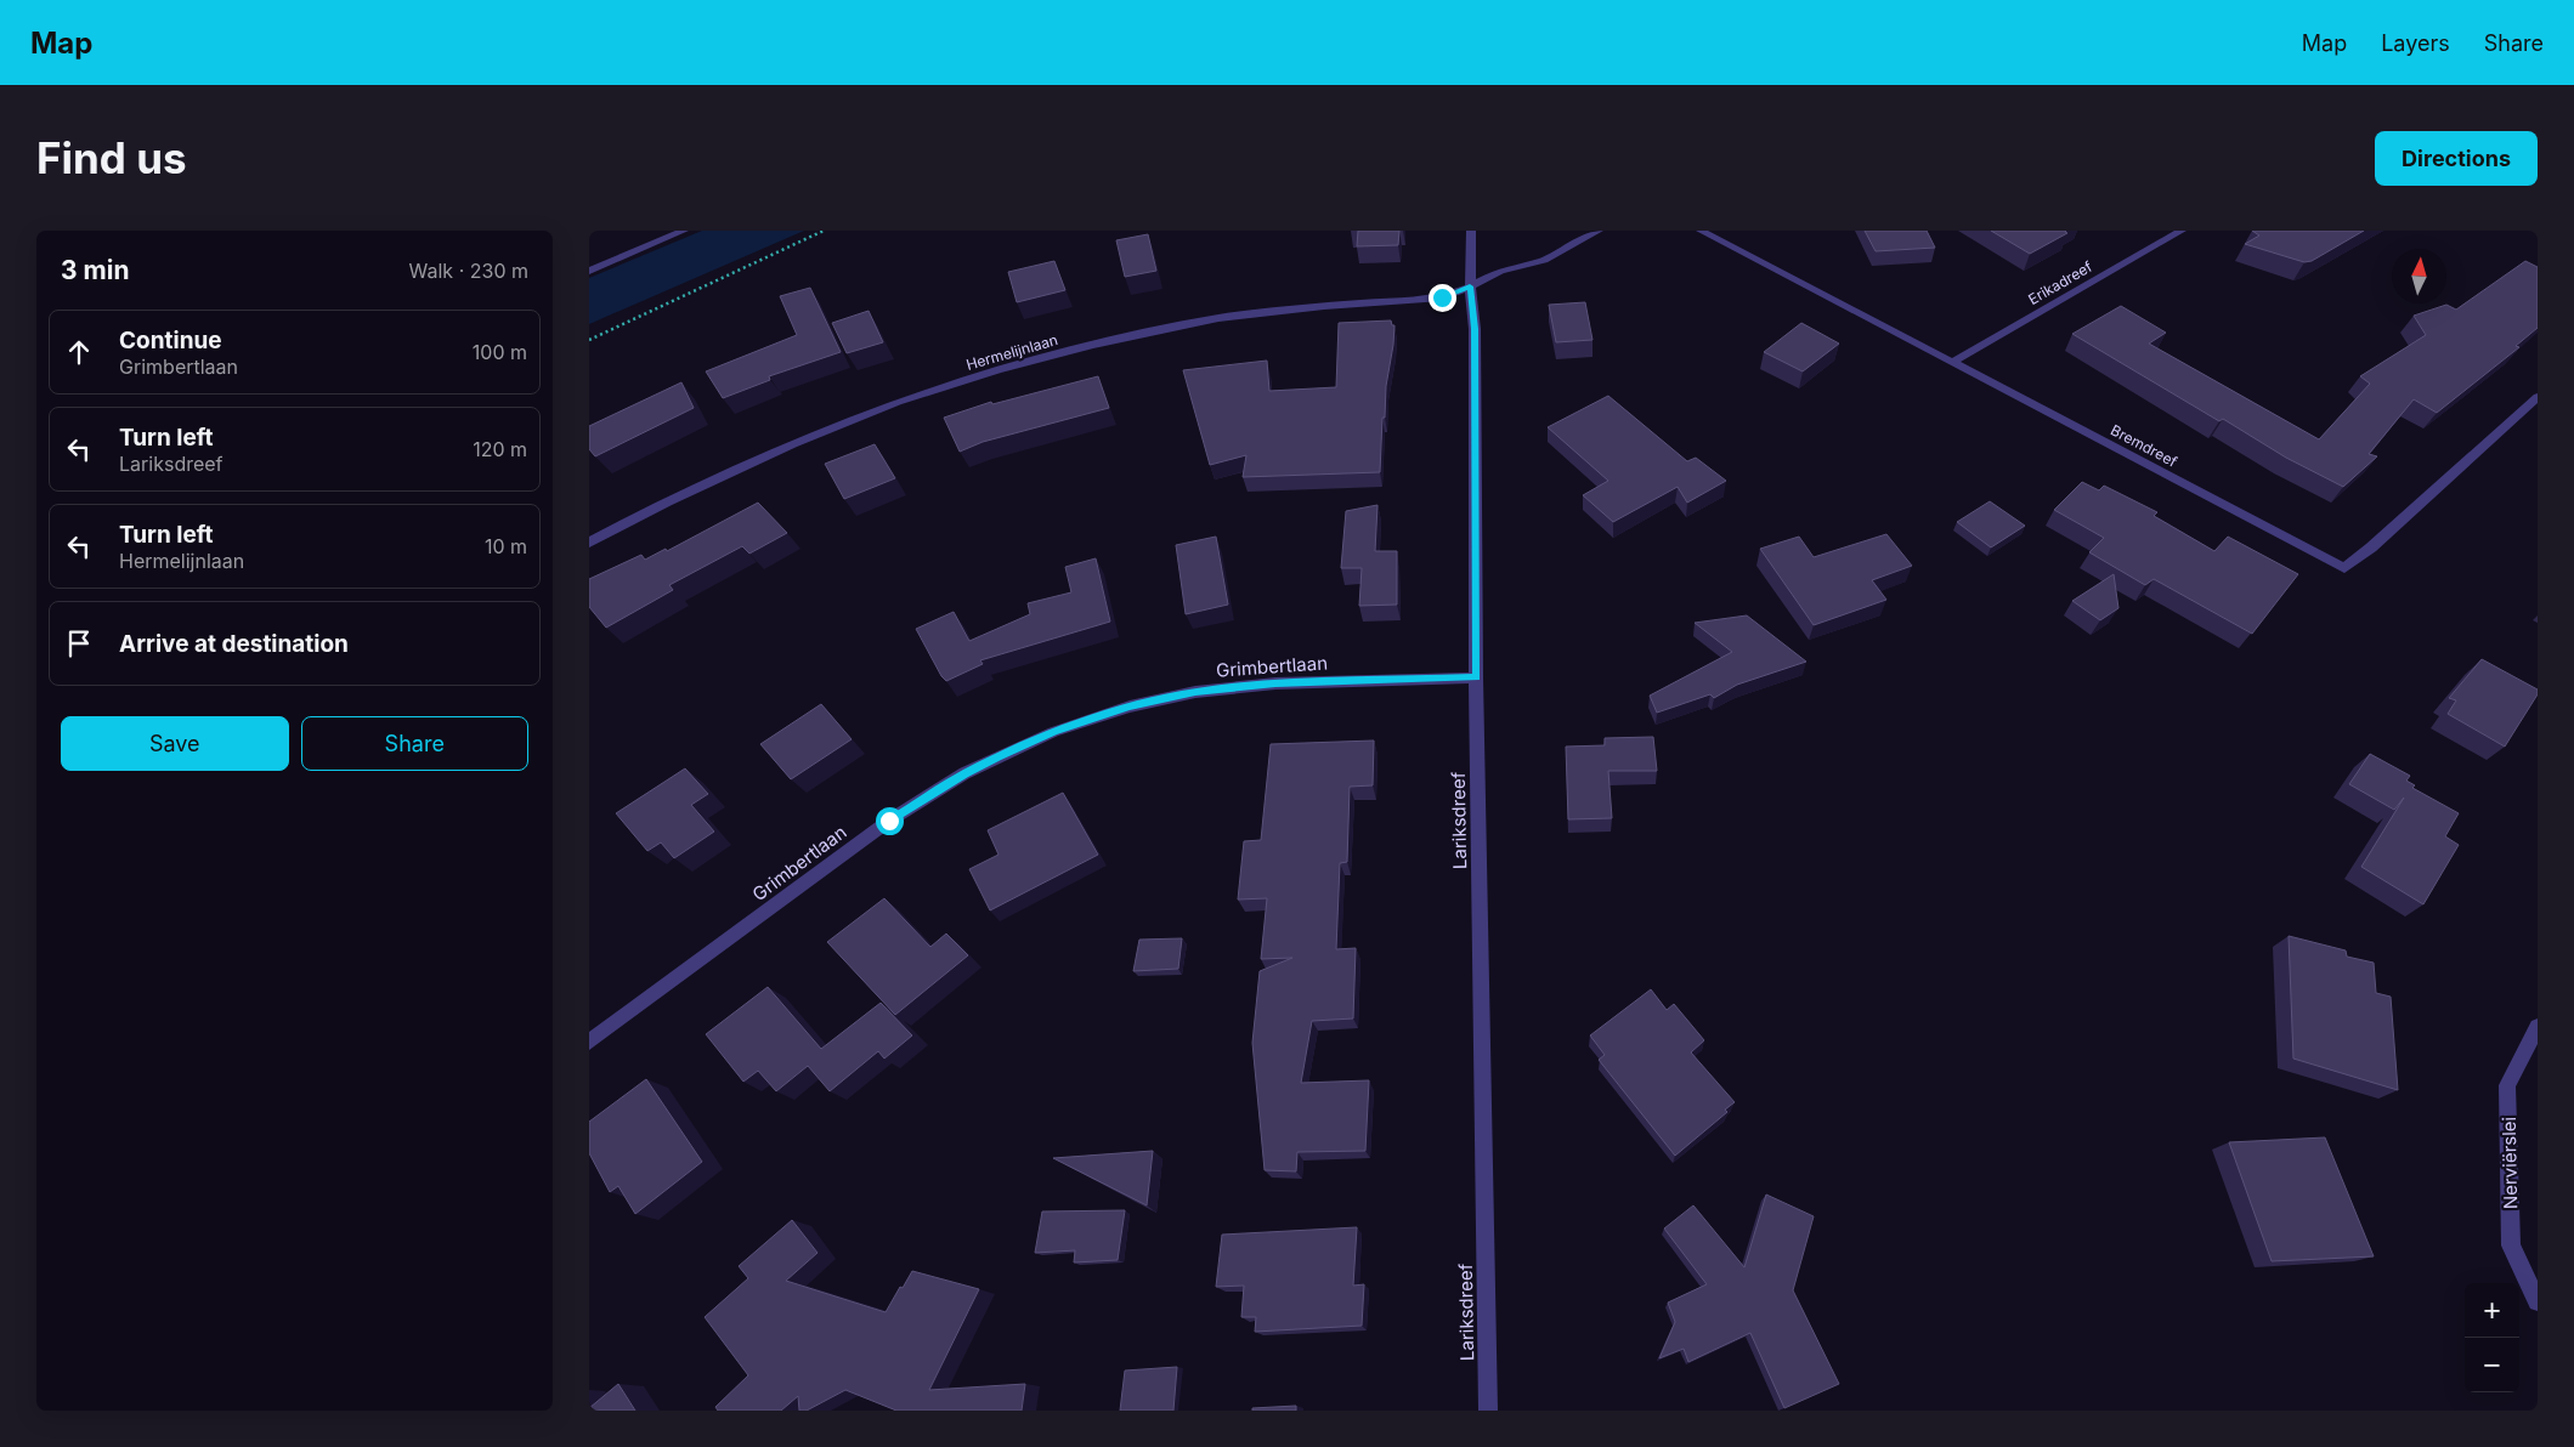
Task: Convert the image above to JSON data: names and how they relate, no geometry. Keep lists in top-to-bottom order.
{
  "streets": {
    "street": [
      "Erikadreef",
      "Hermelijnlaan",
      "Bremdreef",
      "Grimbertlaan",
      "Lariksdreef",
      "Nerviërslei"
    ]
  },
  "crossings": [
    ["Erikadreef", "Bremdreef"],
    ["Hermelijnlaan", "Lariksdreef"],
    ["Grimbertlaan", "Lariksdreef"]
  ],
  "north": "top",
  "page": {
    "header": "Map",
    "nav": ["Map", "Layers", "Share"],
    "buttons": [
      "Directions",
      ["Save", "Share"]
    ],
    "title": "Find us",
    "heading": ["3 min", "Walk · 230 m"],
    "list": [
      ["Continue", "Grimbertlaan", "100 m"],
      ["Turn left", "Lariksdreef", "120 m"],
      ["Turn left", "Hermelijnlaan", "10 m"],
      "Arrive at destination"
    ],
    "map_buttons": ["+", "−"]
  }
}
